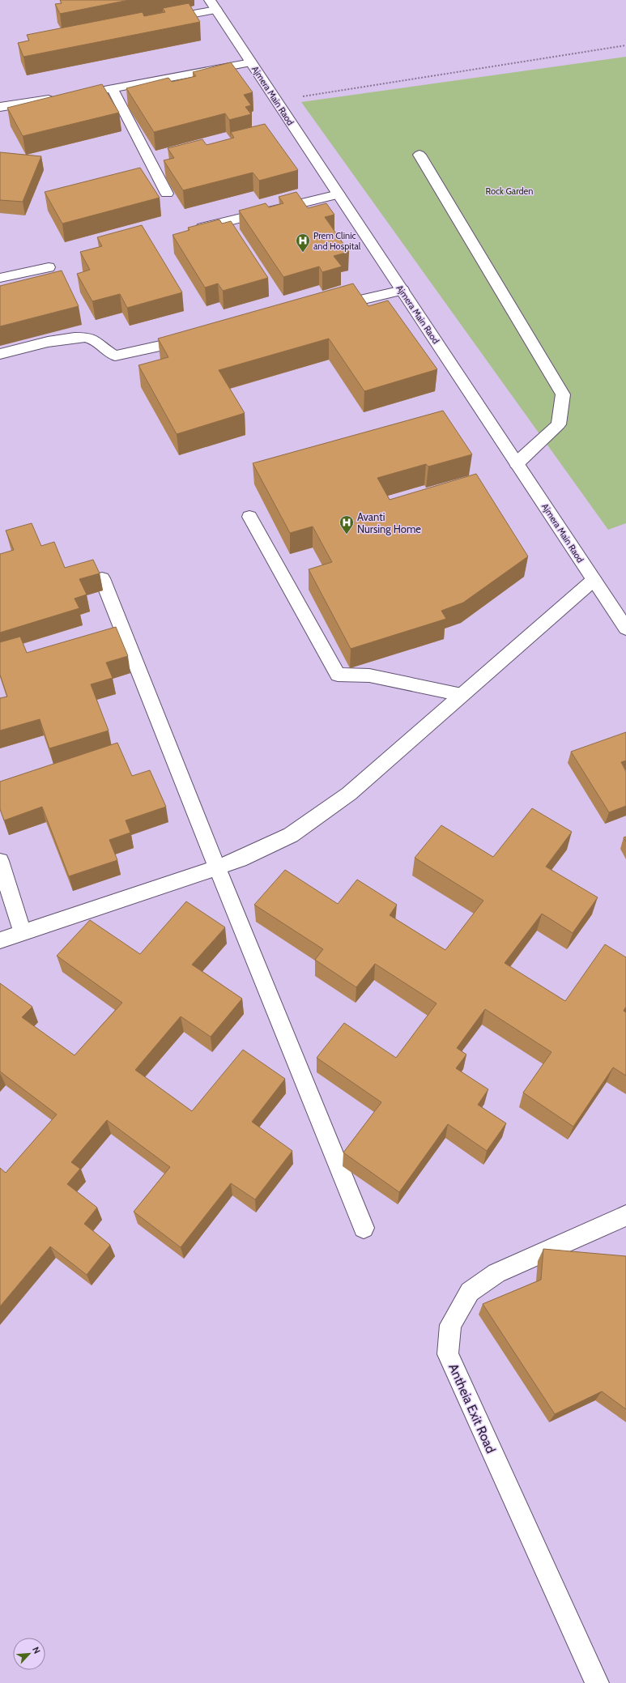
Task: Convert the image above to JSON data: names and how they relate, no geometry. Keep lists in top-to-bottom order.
{
  "streets": {
    "street": ["Ajmera Main Raod", "Antheia Exit Road"]
  },
  "parks": ["Rock Garden"],
  "places": {
    "hospital": ["Prem Clinic and Hospital", "Avanti Nursing Home"]
  },
  "north": "top right"
}
